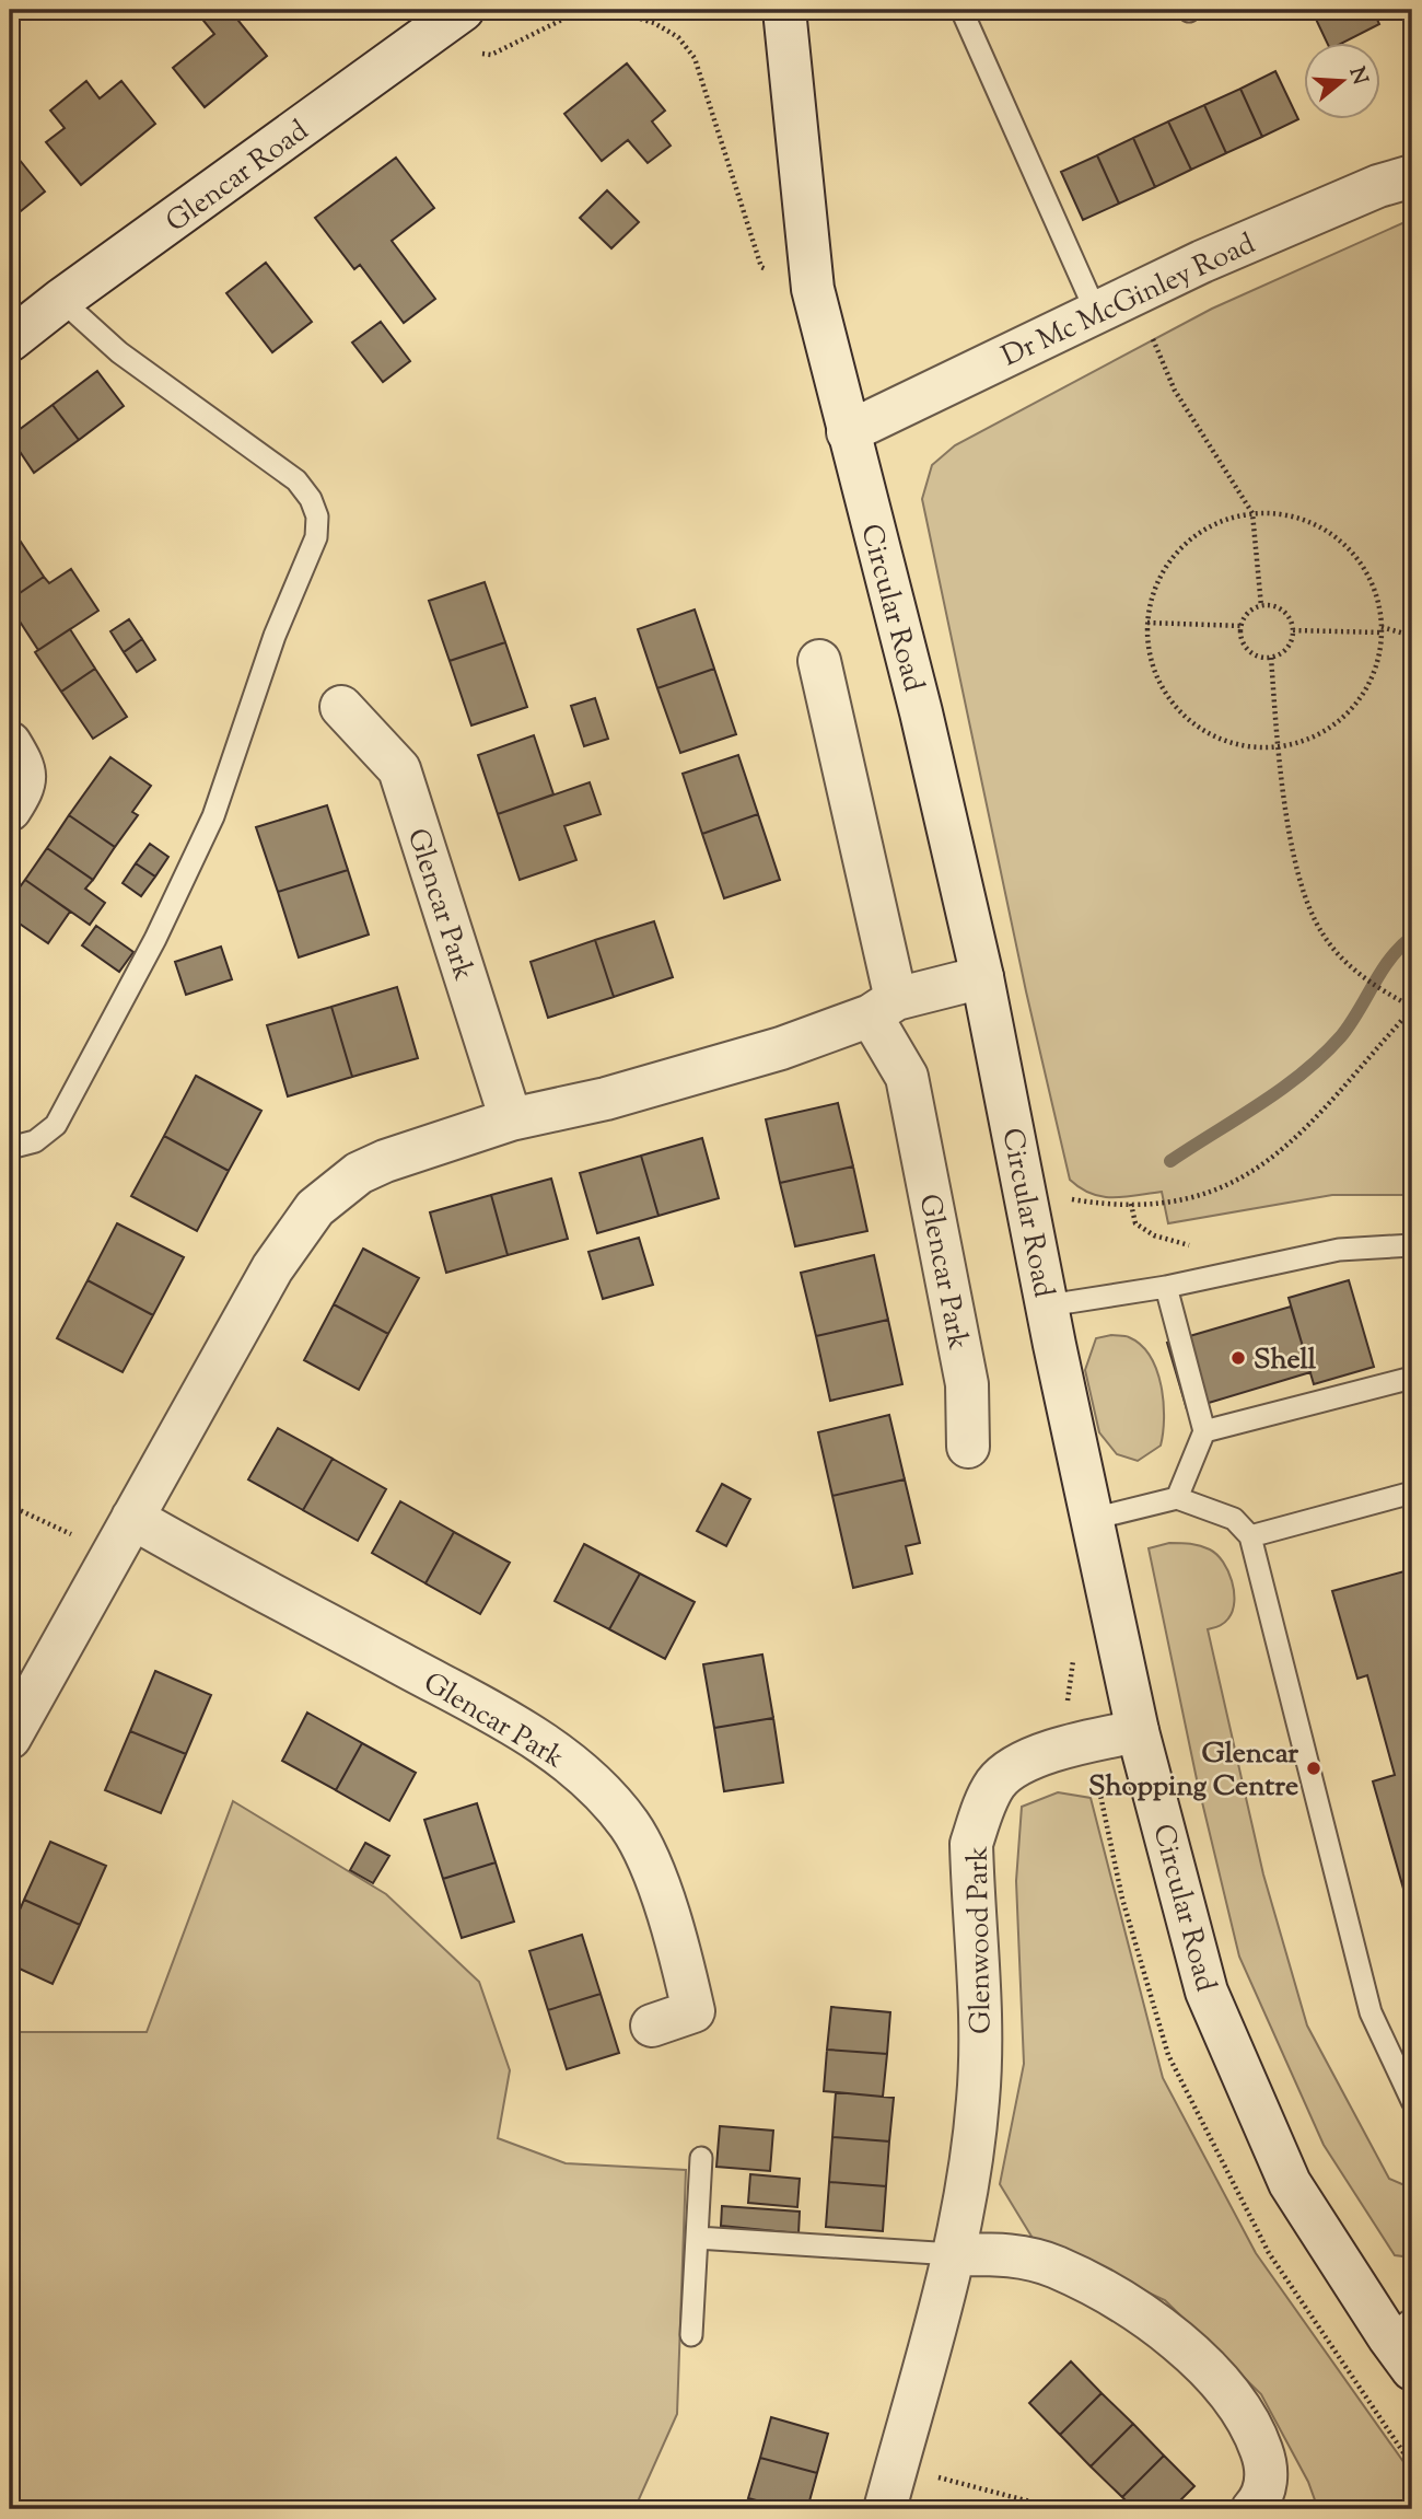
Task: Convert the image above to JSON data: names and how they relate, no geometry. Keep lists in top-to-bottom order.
{
  "streets": {
    "street": [
      "Glencar Road",
      "Dr Mc McGinley Road",
      "Circular Road",
      "Glencar Park",
      "Glenwood Park"
    ]
  },
  "crossings": [
    ["Dr Mc McGinley Road", "Circular Road"],
    ["Circular Road", "Glenwood Park"]
  ],
  "places": ["Shell", "Glencar Shopping Centre"],
  "north": "right"
}
